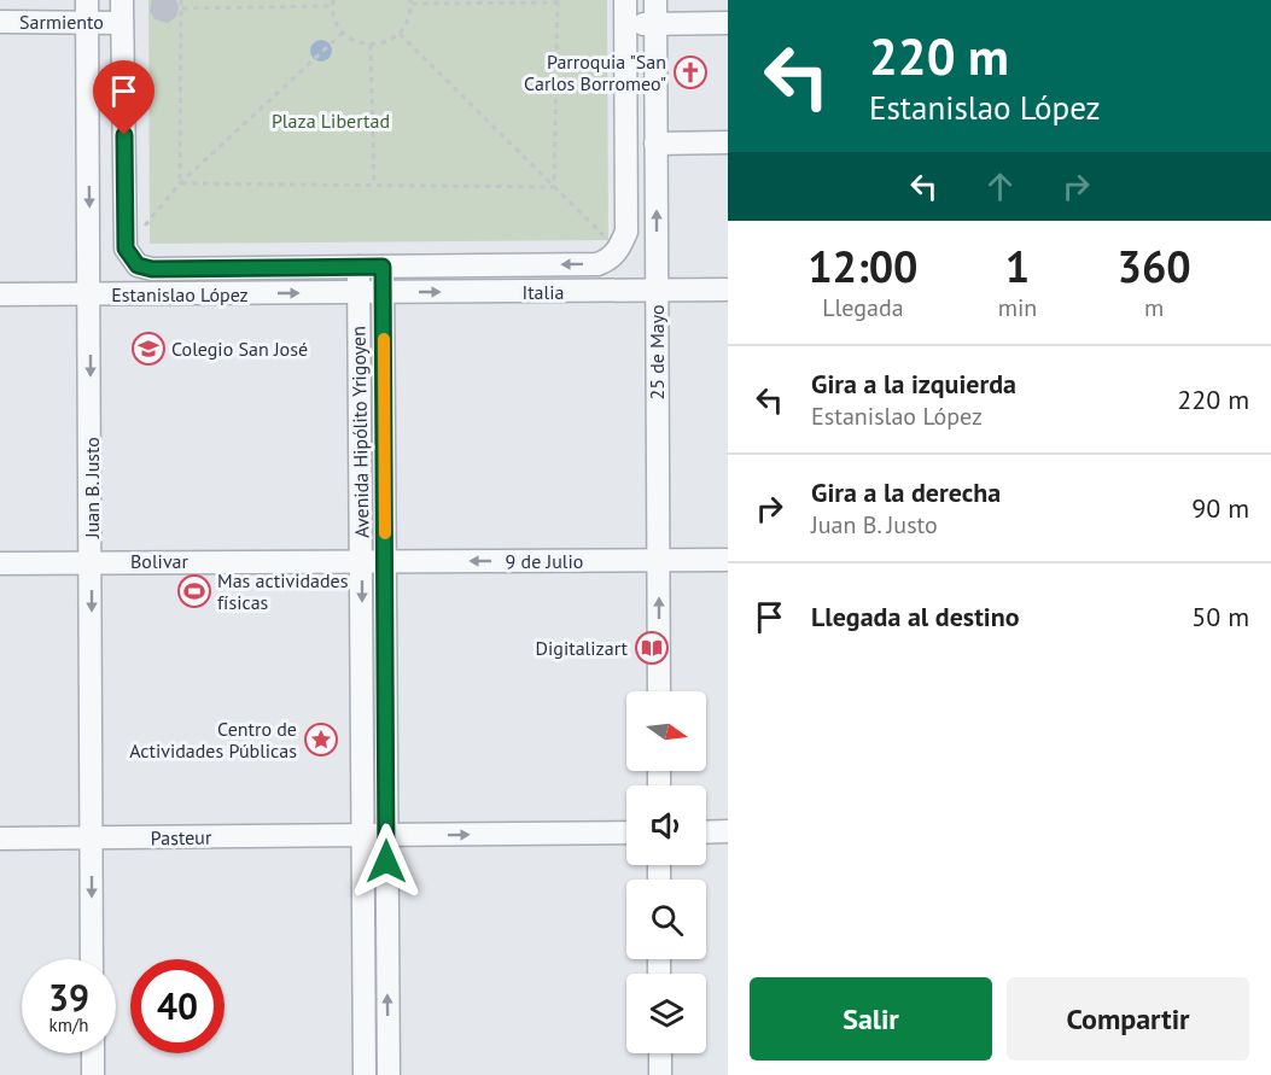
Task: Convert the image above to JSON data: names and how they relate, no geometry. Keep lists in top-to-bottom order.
{
  "streets": {
    "street": [
      "Sarmiento",
      "Italia",
      "Estanislao López",
      "25 de Mayo",
      "Avenida Hipólito Yrigoyen",
      "Juan B. Justo",
      "Bolivar",
      "9 de Julio",
      "Pasteur"
    ]
  },
  "crossings": [
    ["Sarmiento", "Juan B. Justo"],
    ["Italia", "Estanislao López"],
    ["Italia", "25 de Mayo"],
    ["Italia", "Avenida Hipólito Yrigoyen"],
    ["Estanislao López", "Avenida Hipólito Yrigoyen"],
    ["Estanislao López", "Juan B. Justo"],
    ["25 de Mayo", "9 de Julio"],
    ["Avenida Hipólito Yrigoyen", "Bolivar"],
    ["Avenida Hipólito Yrigoyen", "9 de Julio"],
    ["Avenida Hipólito Yrigoyen", "Pasteur"],
    ["Juan B. Justo", "Bolivar"],
    ["Juan B. Justo", "Pasteur"],
    ["Bolivar", "9 de Julio"]
  ],
  "one_way": ["Juan B. Justo", "9 de Julio", "Pasteur"],
  "parks": ["Plaza Libertad"],
  "places": {
    "church": ["Parroquia \"San Carlos Borromeo\""],
    "school or university": ["Colegio San José"],
    "sports": ["Mas actividades físicas"],
    "library": ["Digitalizart"],
    "place": ["Centro de Actividades Públicas"]
  },
  "north": "right",
  "page": {
    "turn": ["220 m", "Estanislao López"],
    "eta": [
      "12:00",
      "Llegada",
      "1",
      "min",
      "360",
      "m"
    ],
    "list": [
      {
        "name": "Gira a la izquierda",
        "note": "Estanislao López",
        "value": "220 m"
      },
      {
        "name": "Gira a la derecha",
        "note": "Juan B. Justo",
        "value": "90 m"
      },
      {
        "name": "Llegada al destino",
        "value": "50 m"
      }
    ],
    "speed": "39 km/h",
    "limit": "40",
    "buttons": ["Salir", "Compartir"]
  }
}
